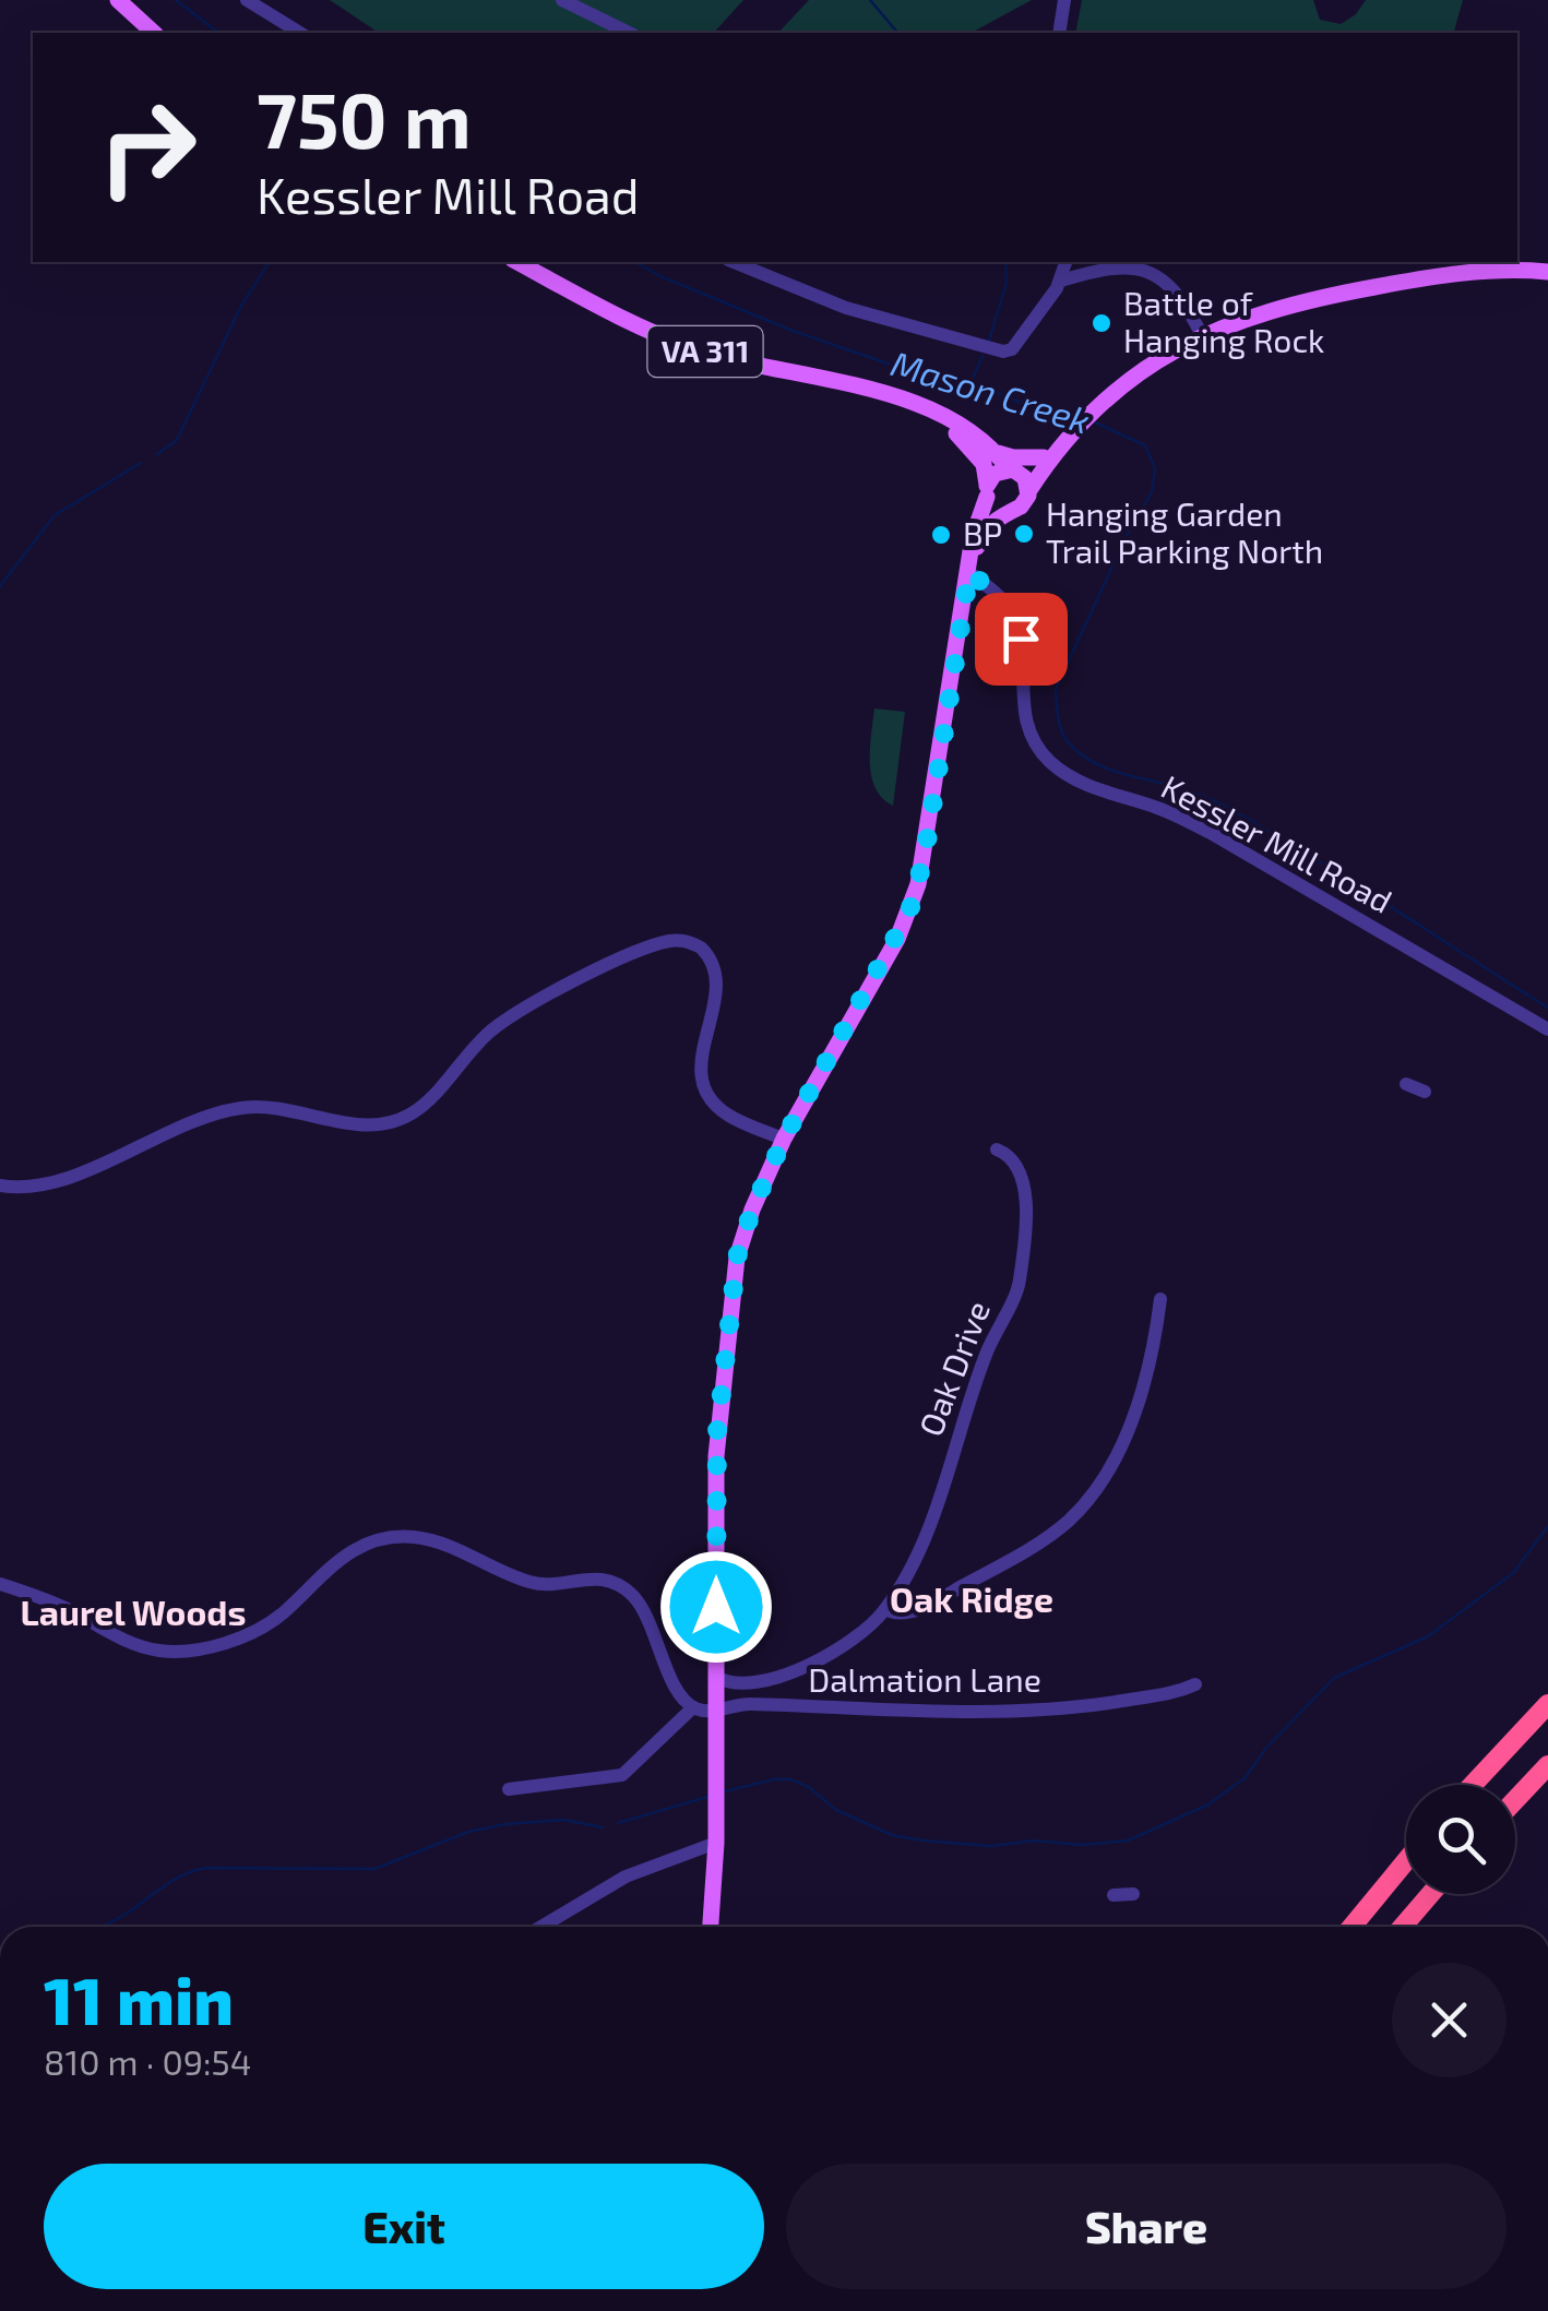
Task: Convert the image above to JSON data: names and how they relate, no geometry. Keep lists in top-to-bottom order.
{
  "streets": {
    "main road": ["VA 311"],
    "street": ["Kessler Mill Road", "Oak Drive", "Dalmation Lane"]
  },
  "districts": ["Oak Ridge", "Laurel Woods"],
  "water": ["Mason Creek"],
  "places": ["Battle of Hanging Rock", "Hanging Garden Trail Parking North", "BP"],
  "page": {
    "turn": ["750 m", "Kessler Mill Road"],
    "heading": ["11 min", "810 m · 09:54"],
    "buttons": ["Exit", "Share"]
  }
}
